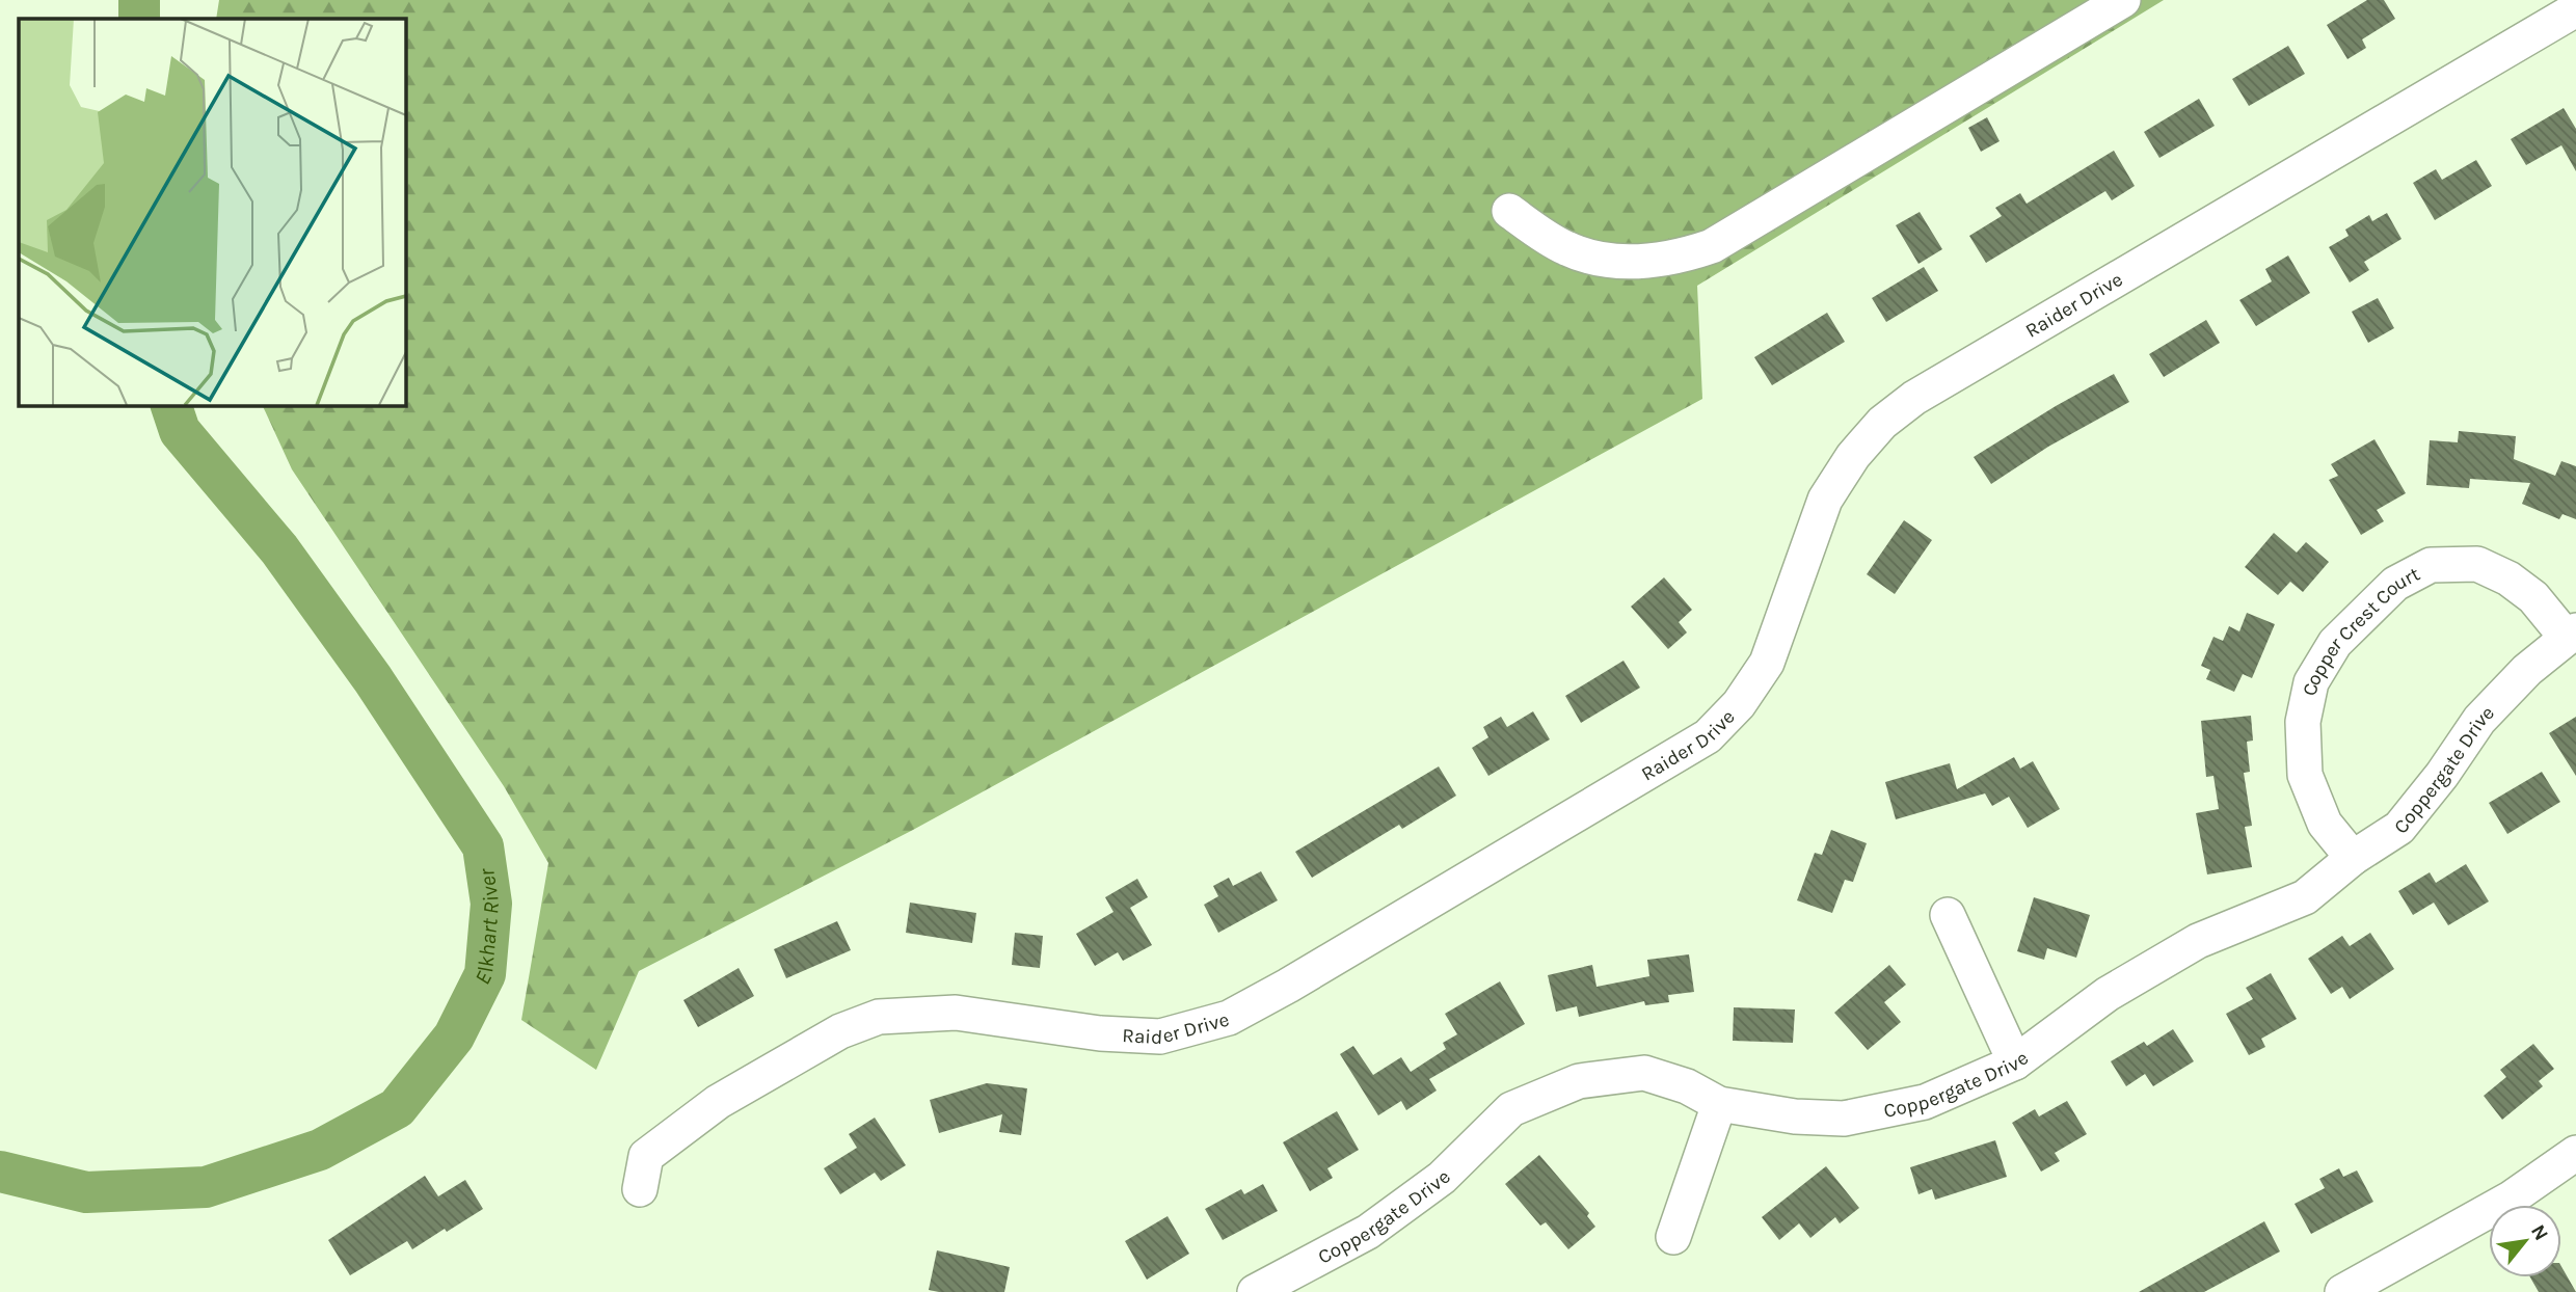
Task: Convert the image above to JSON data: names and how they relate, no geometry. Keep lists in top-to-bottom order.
{
  "streets": {
    "street": ["Raider Drive", "Copper Crest Court", "Coppergate Drive"]
  },
  "crossings": [
    ["Copper Crest Court", "Coppergate Drive"]
  ],
  "water": ["Elkhart River"],
  "north": "top right"
}
